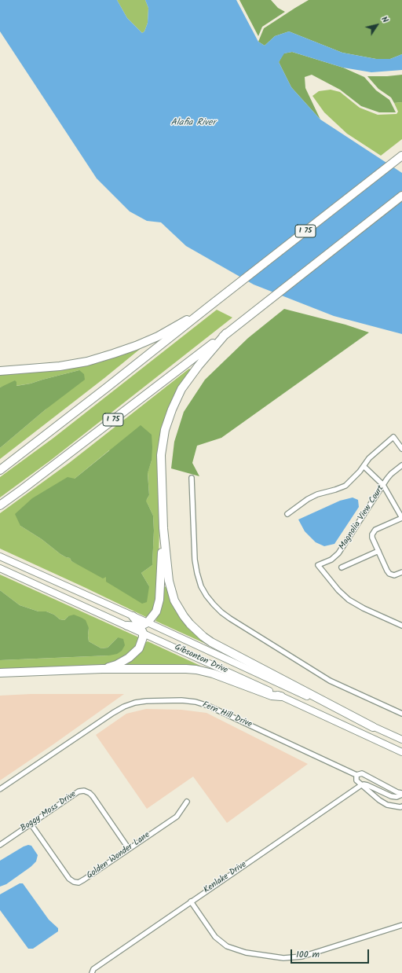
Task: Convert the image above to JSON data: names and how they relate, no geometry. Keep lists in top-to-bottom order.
{
  "streets": {
    "highway": ["I 75"],
    "main road": ["Gibsonton Drive"],
    "street": [
      "Magnolia View Court",
      "Fern Hill Drive",
      "Boggy Moss Drive",
      "Golden Wonder Lane",
      "Kenlake Drive"
    ]
  },
  "crossings": [
    ["Boggy Moss Drive", "Golden Wonder Lane"]
  ],
  "water": ["Alafia River"],
  "scale_bar": "100 m",
  "north": "top right"
}
